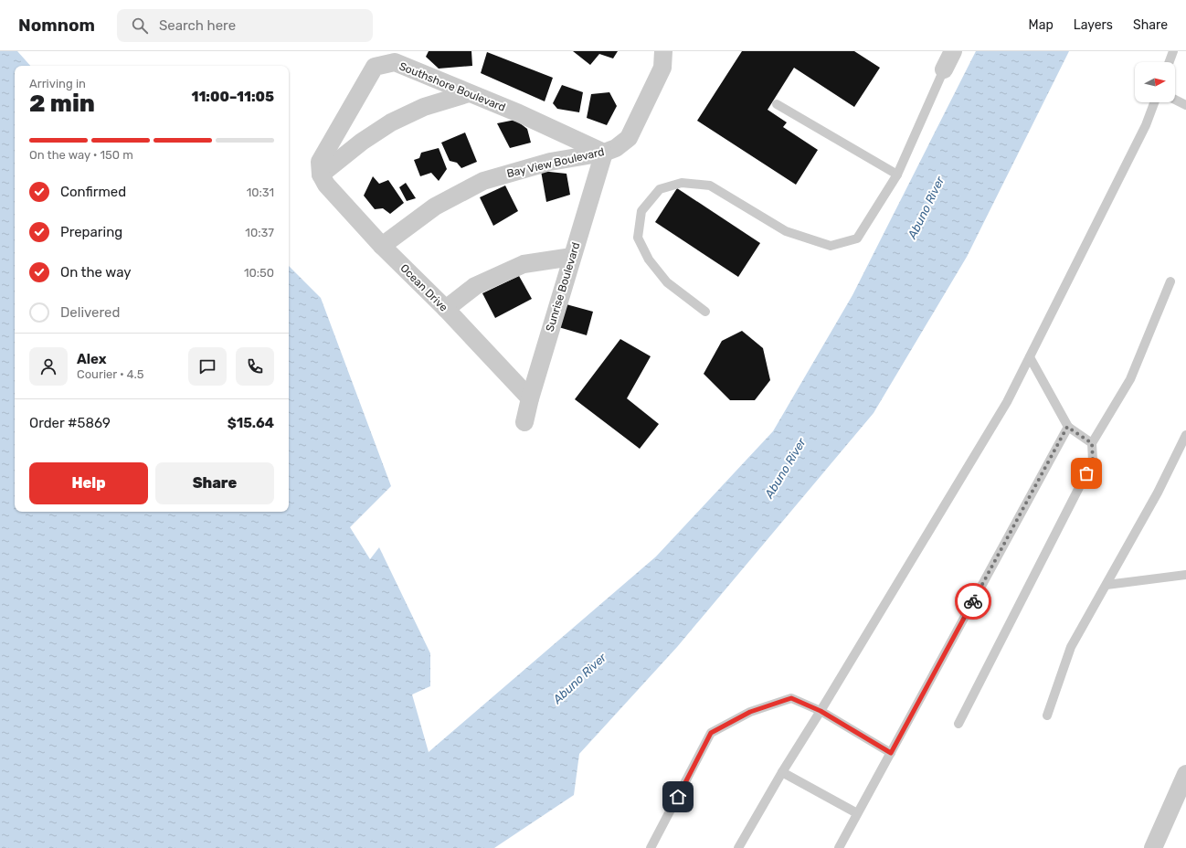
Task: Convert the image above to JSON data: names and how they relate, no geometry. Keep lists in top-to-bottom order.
{
  "streets": {
    "street": [
      "Southshore Boulevard",
      "Bay View Boulevard",
      "Sunrise Boulevard",
      "Ocean Drive"
    ]
  },
  "crossings": [
    ["Southshore Boulevard", "Bay View Boulevard"],
    ["Southshore Boulevard", "Sunrise Boulevard"],
    ["Southshore Boulevard", "Ocean Drive"],
    ["Bay View Boulevard", "Sunrise Boulevard"],
    ["Bay View Boulevard", "Ocean Drive"],
    ["Sunrise Boulevard", "Ocean Drive"]
  ],
  "water": ["Abuno River"],
  "north": "right",
  "page": {
    "header": "Nomnom",
    "search": "Search here",
    "nav": ["Map", "Layers", "Share"],
    "heading": ["2 min", "Arriving in", "11:00–11:05"],
    "panel": [
      "Alex",
      "Courier · 4.5",
      "Order #5869",
      "$15.64"
    ],
    "bar": "On the way · 150 m",
    "list": [
      ["Confirmed", "10:31"],
      ["Preparing", "10:37"],
      ["On the way", "10:50"],
      "Delivered"
    ],
    "buttons": ["Help", "Share"]
  }
}
